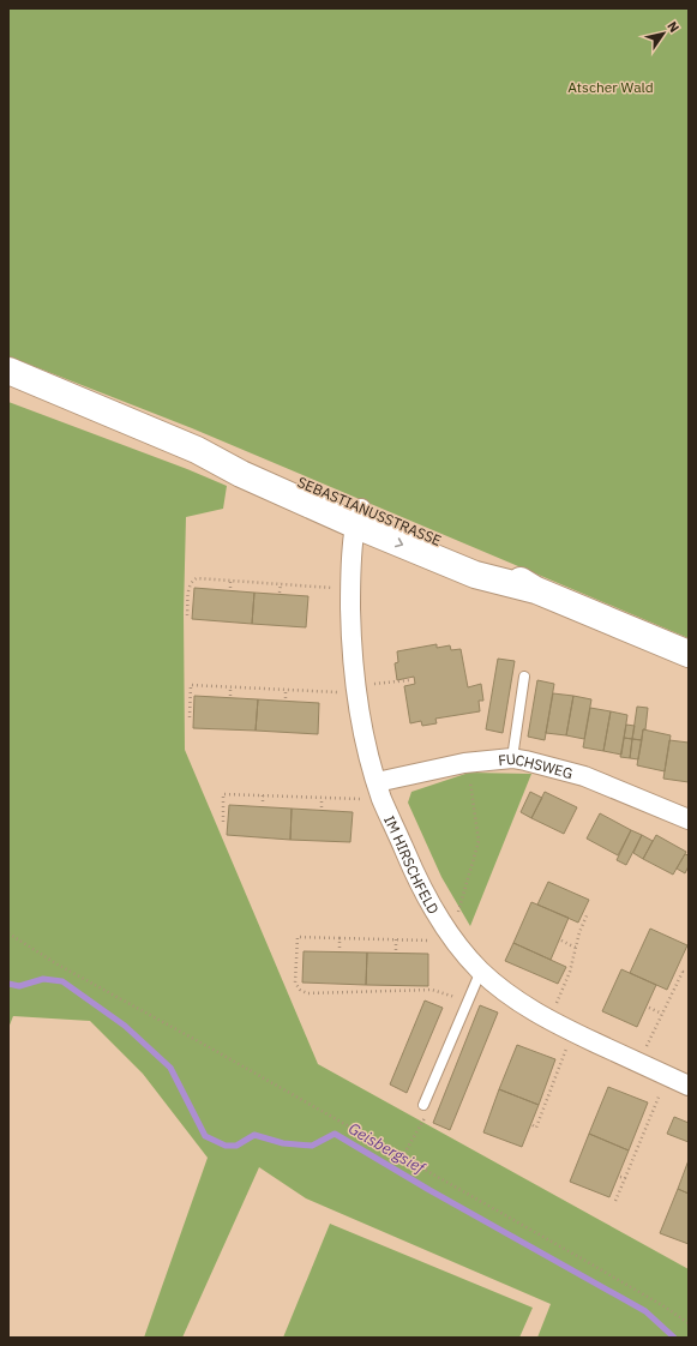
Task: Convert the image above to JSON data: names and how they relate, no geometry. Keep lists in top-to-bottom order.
{
  "streets": {
    "main road": ["SEBASTIANUSSTRASSE"],
    "street": ["FUCHSWEG", "IM HIRSCHFELD"]
  },
  "crossings": [
    ["SEBASTIANUSSTRASSE", "IM HIRSCHFELD"],
    ["FUCHSWEG", "IM HIRSCHFELD"]
  ],
  "water": ["Geisbergsief"],
  "parks": ["Atscher Wald"],
  "north": "top right"
}
